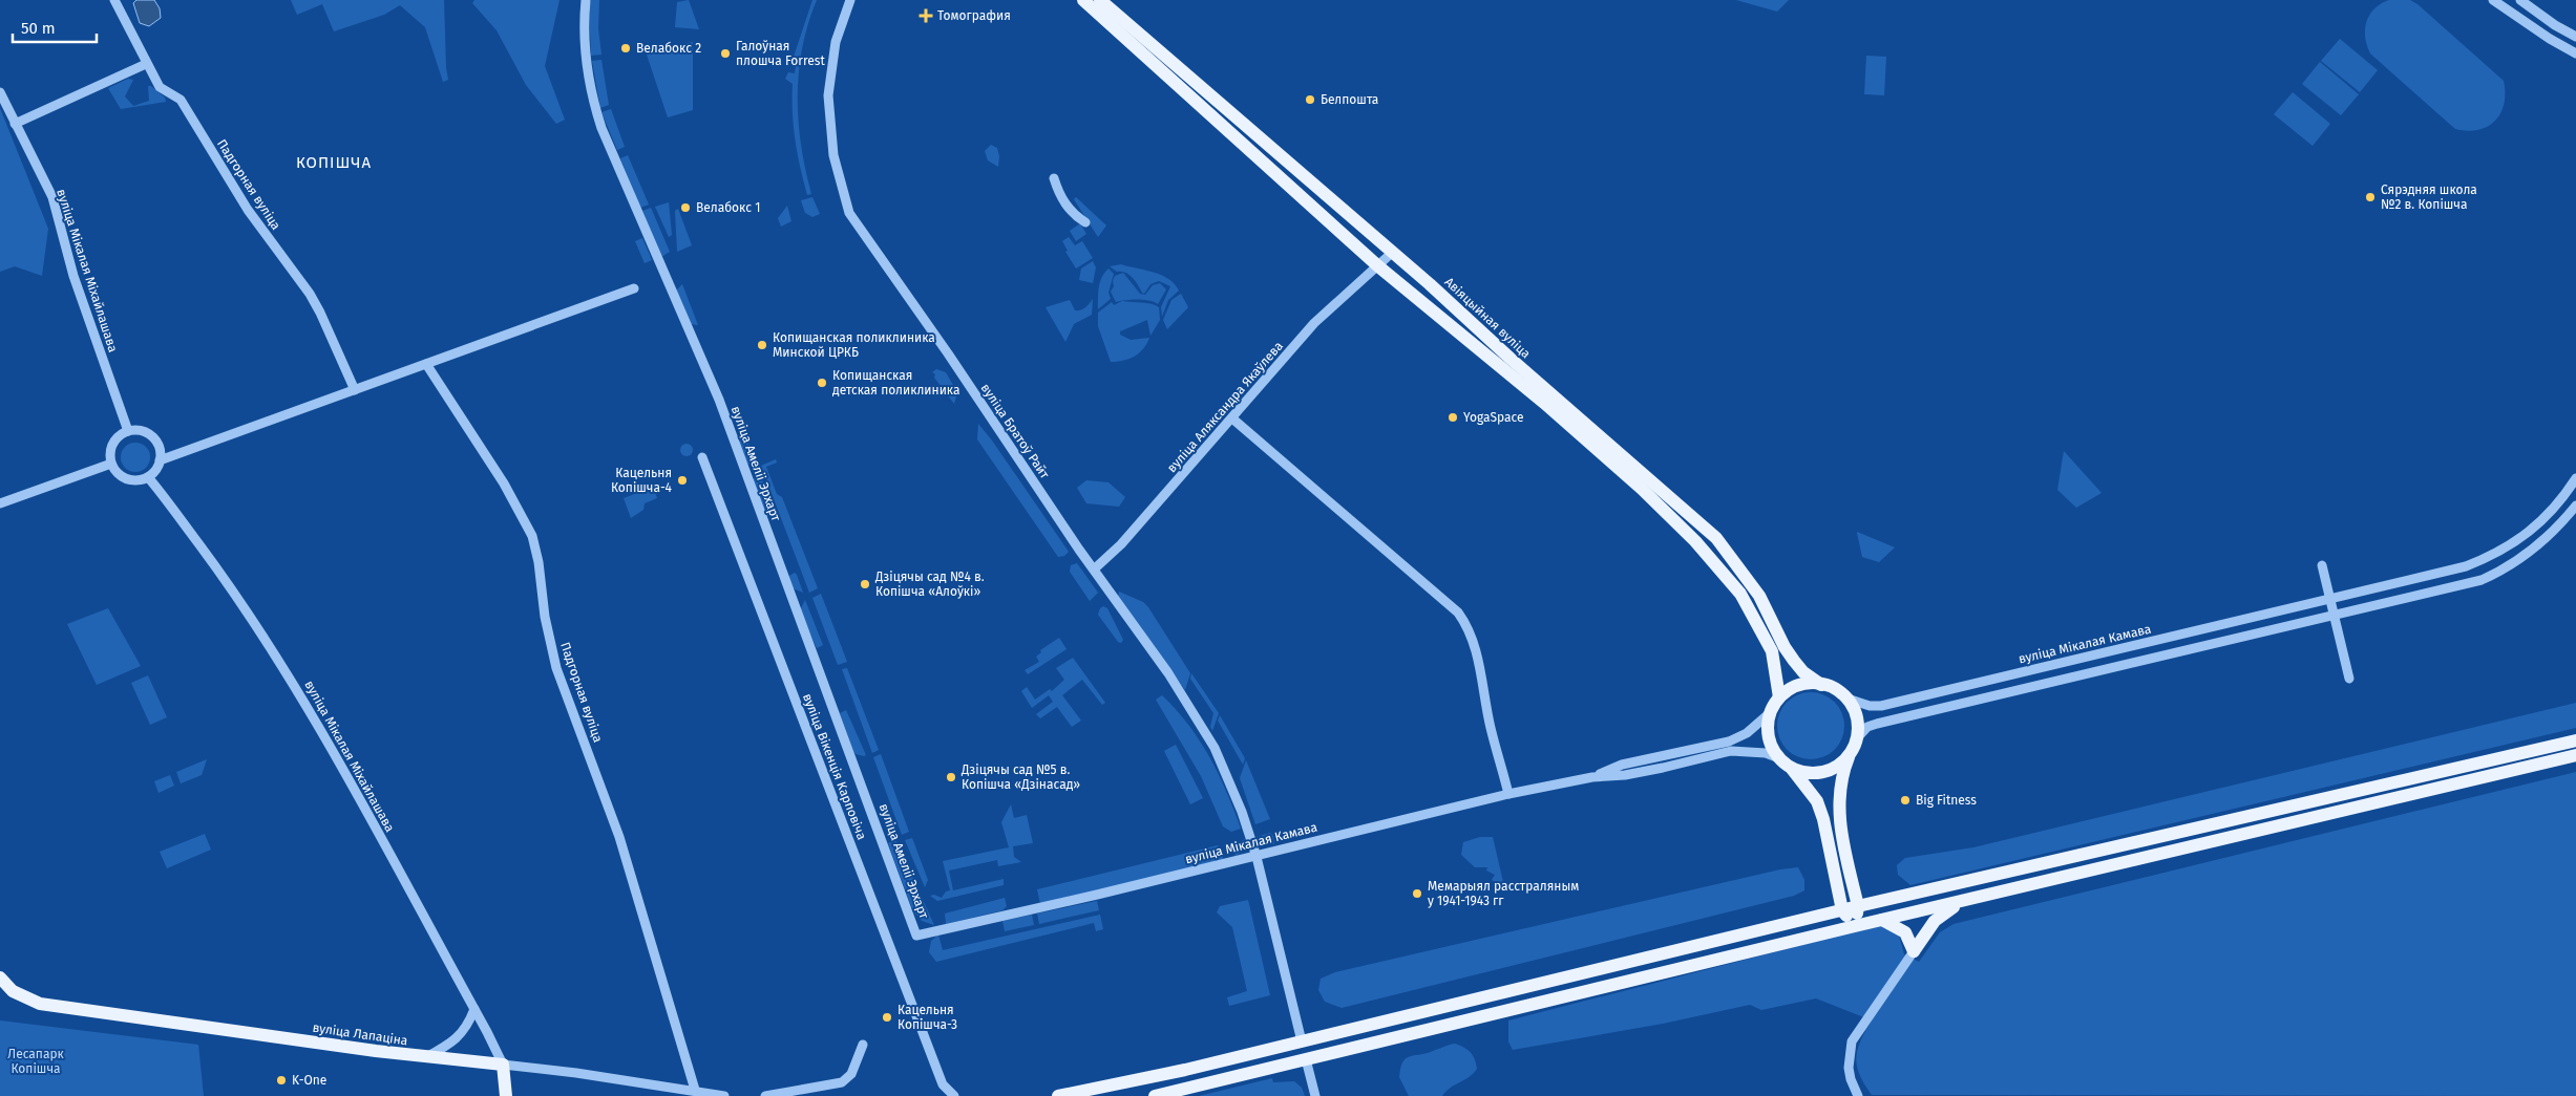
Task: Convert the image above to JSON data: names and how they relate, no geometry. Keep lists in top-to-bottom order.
{
  "streets": {
    "main road": ["Авіяцыйная вуліца", "вуліца Лапаціна"],
    "street": [
      "Падгорная вуліца",
      "вуліца Мікалая Міхайлашава",
      "вуліца Аляксандра Якаўлева",
      "вуліца Братоў Райт",
      "вуліца Амеліі Эрхарт",
      "вуліца Мікалая Камава",
      "вуліца Вікенція Карповіча"
    ]
  },
  "crossings": [
    ["Падгорная вуліца", "вуліца Лапаціна"],
    ["вуліца Мікалая Міхайлашава", "вуліца Лапаціна"],
    ["Авіяцыйная вуліца", "вуліца Аляксандра Якаўлева"],
    ["Авіяцыйная вуліца", "вуліца Мікалая Камава"],
    ["вуліца Аляксандра Якаўлева", "вуліца Братоў Райт"],
    ["вуліца Братоў Райт", "вуліца Мікалая Камава"],
    ["вуліца Амеліі Эрхарт", "вуліца Мікалая Камава"]
  ],
  "districts": ["КОПІШЧА"],
  "parks": ["Лесапарк Копішча"],
  "places": {
    "health": ["Томография"],
    "other": [
      "Велабокс 2",
      "Галоўная плошча Forrest",
      "Белпошта",
      "Сярэдняя школа №2 в. Копішча",
      "Велабокс 1",
      "Копищанская поликлиника Минской ЦРКБ",
      "Копищанская детская поликлиника",
      "YogaSpace",
      "Кацельня Копішча-4",
      "Дзіцячы сад №4 в. Копішча «Алоўкі»",
      "Дзіцячы сад №5 в. Копішча «Дзінасад»",
      "Big Fitness",
      "Мемарыял расстраляным у 1941-1943 гг",
      "Кацельня Копішча-3",
      "K-One"
    ]
  },
  "scale_bar": "50 m"
}
